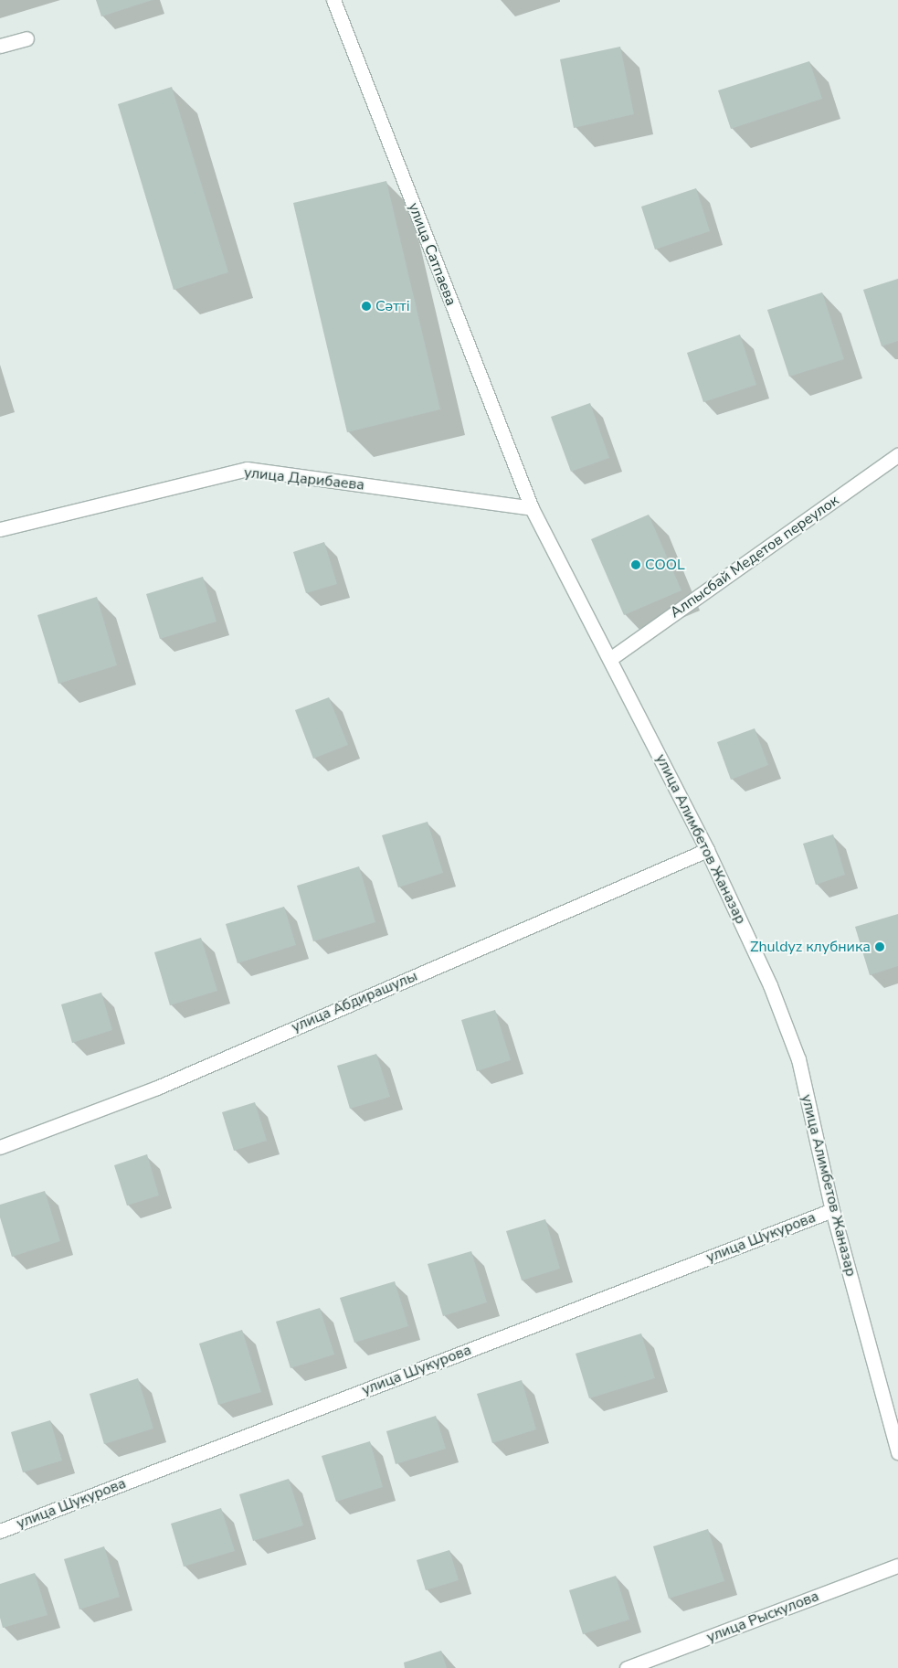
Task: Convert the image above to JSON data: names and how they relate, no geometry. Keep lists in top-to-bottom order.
{
  "streets": {
    "street": [
      "улица Сатпаева",
      "улица Дарибаева",
      "Алпысбай Медетов переулок",
      "улица Алимбетов Жаназар",
      "улица Абдирашулы",
      "улица Шукурова",
      "улица Рыскулова"
    ]
  },
  "crossings": [
    ["улица Сатпаева", "улица Дарибаева"],
    ["улица Сатпаева", "улица Алимбетов Жаназар"],
    ["улица Дарибаева", "улица Алимбетов Жаназар"],
    ["Алпысбай Медетов переулок", "улица Алимбетов Жаназар"],
    ["улица Алимбетов Жаназар", "улица Абдирашулы"],
    ["улица Алимбетов Жаназар", "улица Шукурова"]
  ],
  "places": ["Сәтті", "COOL", "Zhuldyz клубника"]
}
